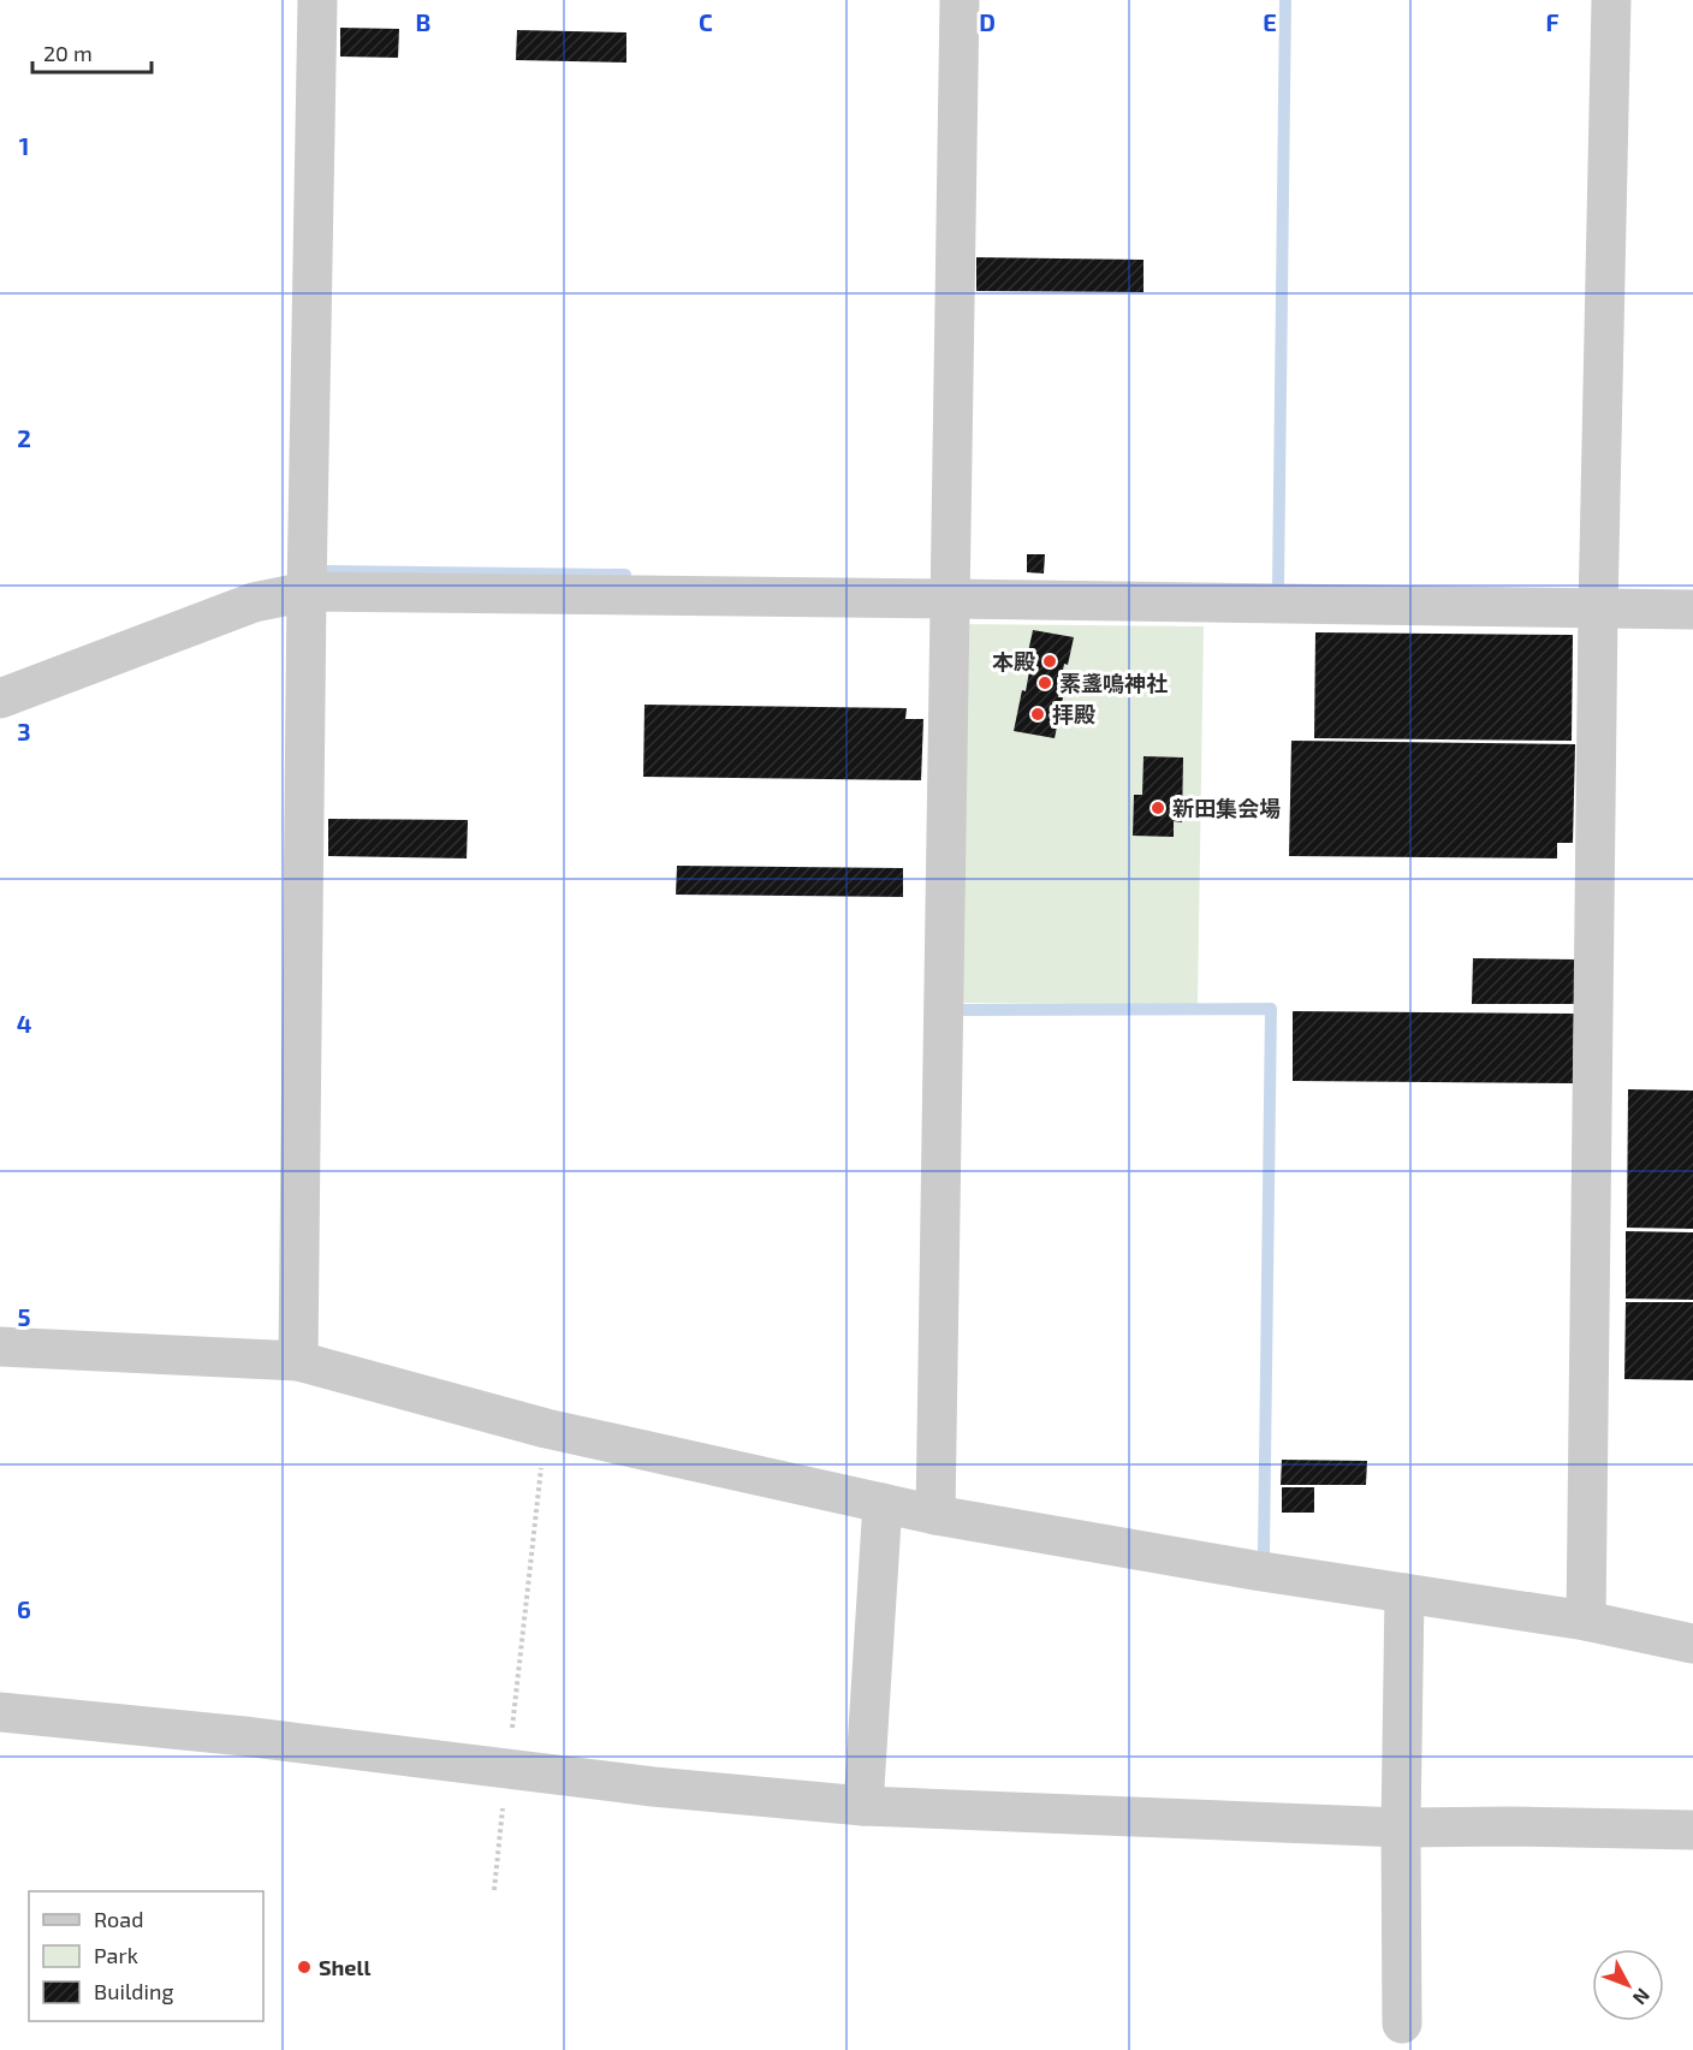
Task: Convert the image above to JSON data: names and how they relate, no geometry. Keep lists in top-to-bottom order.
{
  "places": [
    "本殿",
    "素盞嗚神社",
    "拝殿",
    "新田集会場",
    "Shell"
  ],
  "legend": ["Road", "Park", "Building"],
  "scale_bar": "20 m",
  "north": "bottom right",
  "grid": {
    "columns": [
      "B",
      "C",
      "D",
      "E",
      "F"
    ],
    "rows": [
      "1",
      "2",
      "3",
      "4",
      "5",
      "6"
    ]
  }
}
